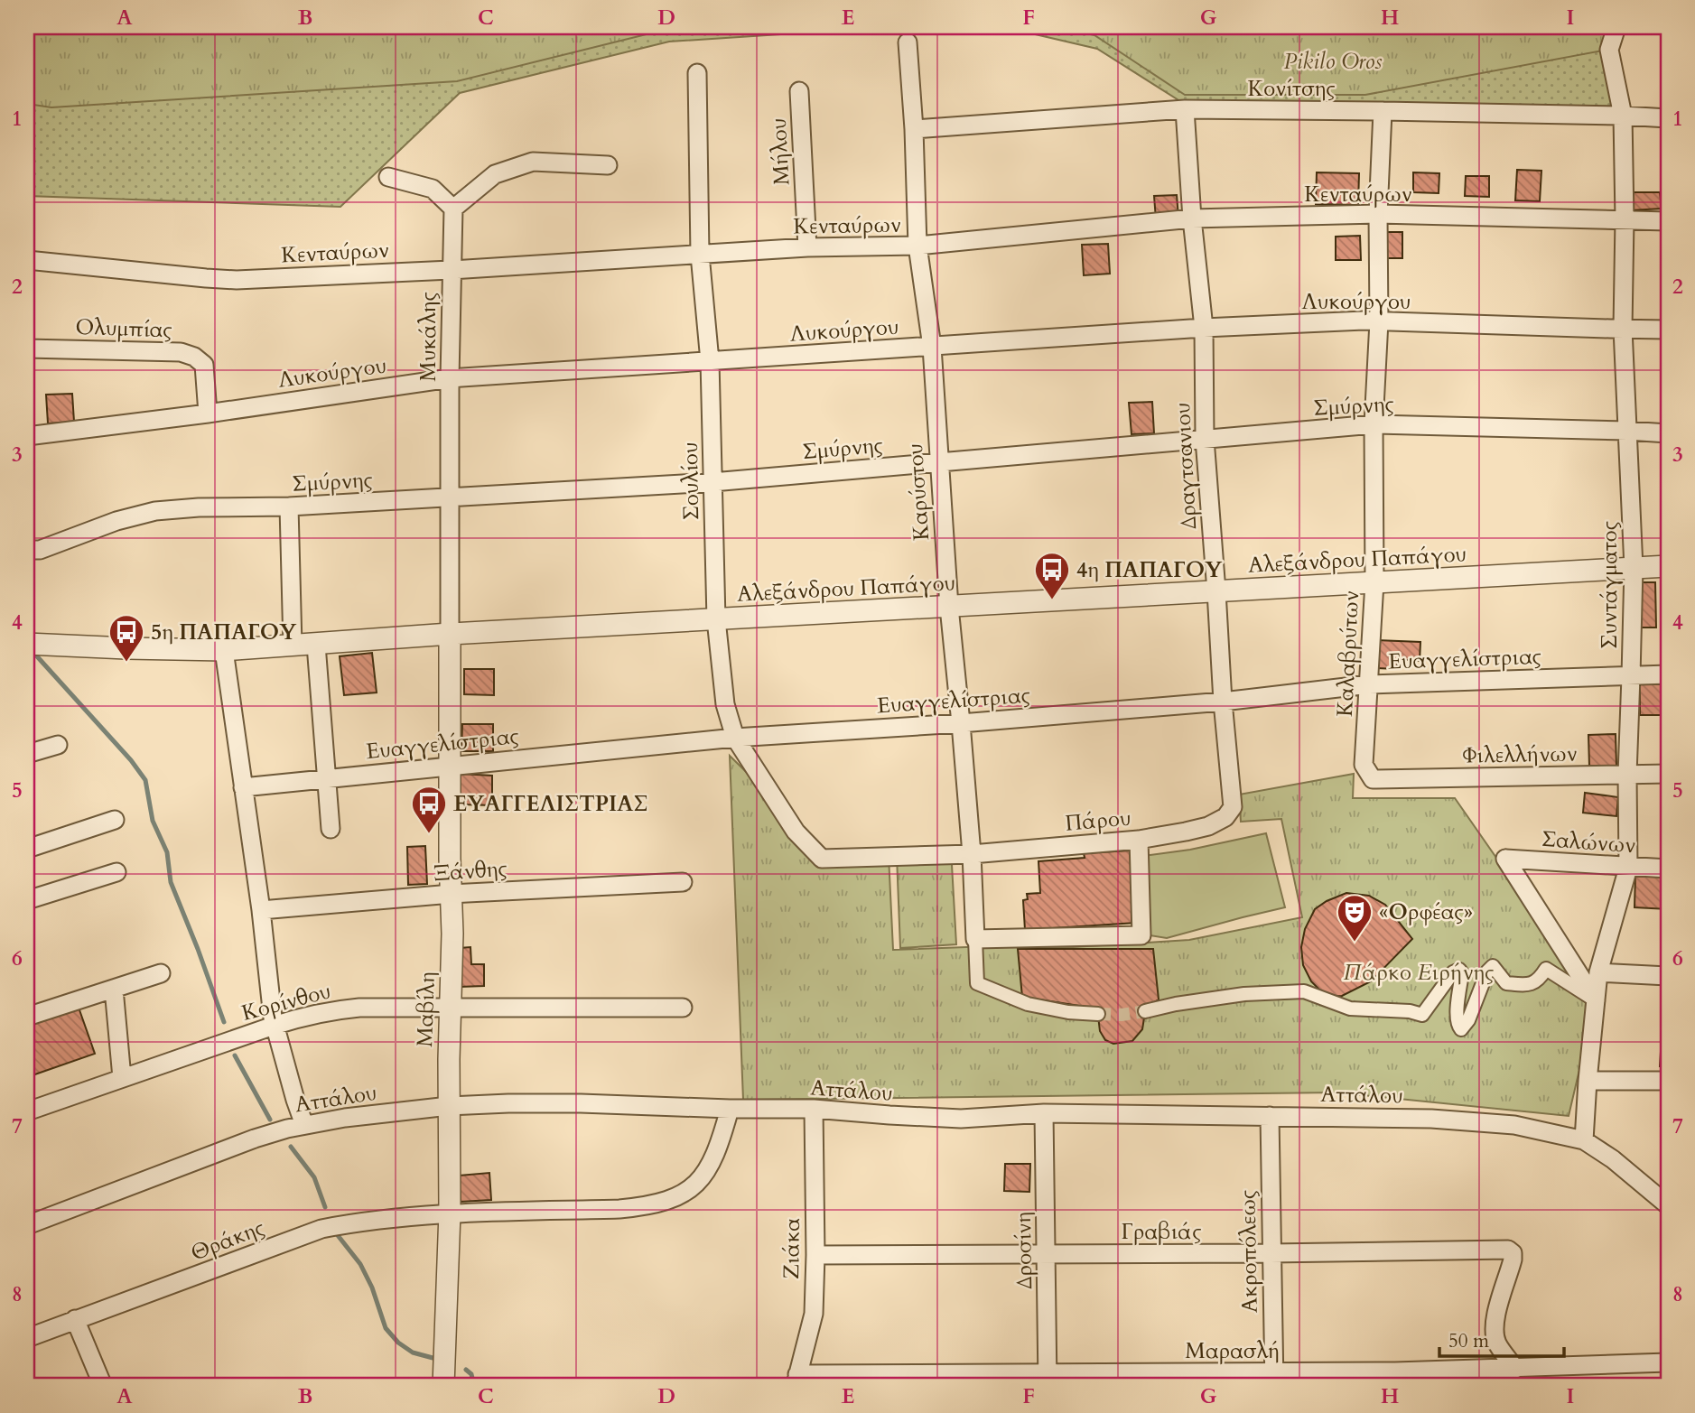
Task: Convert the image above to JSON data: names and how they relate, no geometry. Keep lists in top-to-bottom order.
{
  "streets": {
    "street": [
      "Κονίτσης",
      "Μήλου",
      "Κενταύρων",
      "Λυκούργου",
      "Ολυμπίας",
      "Μυκάλης",
      "Σμύρνης",
      "Δραγτσανιου",
      "Σουλίου",
      "Καρύστου",
      "Αλεξάνδρου Παπάγου",
      "Συντάγματος",
      "Καλαβρύτων",
      "Ευαγγελίστριας",
      "Φιλελλήνων",
      "Πάρου",
      "Σαλώνων",
      "Ξάνθης",
      "Κορίνθου",
      "Μαβίλη",
      "Αττάλου",
      "Γραβιάς",
      "Θράκης",
      "Ζιάκα",
      "Δροσίνη",
      "Ακροπόλεως",
      "Μαρασλή"
    ]
  },
  "crossings": [
    ["Κονίτσης", "Δραγτσανιου"],
    ["Κονίτσης", "Καρύστου"],
    ["Κονίτσης", "Συντάγματος"],
    ["Κονίτσης", "Καλαβρύτων"],
    ["Μήλου", "Κενταύρων"],
    ["Κενταύρων", "Μυκάλης"],
    ["Κενταύρων", "Δραγτσανιου"],
    ["Κενταύρων", "Σουλίου"],
    ["Κενταύρων", "Καρύστου"],
    ["Κενταύρων", "Συντάγματος"],
    ["Κενταύρων", "Καλαβρύτων"],
    ["Λυκούργου", "Ολυμπίας"],
    ["Λυκούργου", "Μυκάλης"],
    ["Λυκούργου", "Δραγτσανιου"],
    ["Λυκούργου", "Σουλίου"],
    ["Λυκούργου", "Καρύστου"],
    ["Λυκούργου", "Συντάγματος"],
    ["Λυκούργου", "Καλαβρύτων"],
    ["Μυκάλης", "Σμύρνης"],
    ["Μυκάλης", "Αλεξάνδρου Παπάγου"],
    ["Μυκάλης", "Μαβίλη"],
    ["Σμύρνης", "Δραγτσανιου"],
    ["Σμύρνης", "Σουλίου"],
    ["Σμύρνης", "Καρύστου"],
    ["Σμύρνης", "Συντάγματος"],
    ["Σμύρνης", "Καλαβρύτων"],
    ["Δραγτσανιου", "Αλεξάνδρου Παπάγου"],
    ["Δραγτσανιου", "Ευαγγελίστριας"],
    ["Δραγτσανιου", "Πάρου"],
    ["Σουλίου", "Καρύστου"],
    ["Σουλίου", "Αλεξάνδρου Παπάγου"],
    ["Σουλίου", "Ευαγγελίστριας"],
    ["Σουλίου", "Πάρου"],
    ["Καρύστου", "Αλεξάνδρου Παπάγου"],
    ["Καρύστου", "Ευαγγελίστριας"],
    ["Καρύστου", "Πάρου"],
    ["Αλεξάνδρου Παπάγου", "Συντάγματος"],
    ["Αλεξάνδρου Παπάγου", "Καλαβρύτων"],
    ["Αλεξάνδρου Παπάγου", "Μαβίλη"],
    ["Συντάγματος", "Ευαγγελίστριας"],
    ["Συντάγματος", "Φιλελλήνων"],
    ["Συντάγματος", "Σαλώνων"],
    ["Συντάγματος", "Αττάλου"],
    ["Καλαβρύτων", "Ευαγγελίστριας"],
    ["Καλαβρύτων", "Φιλελλήνων"],
    ["Ευαγγελίστριας", "Μαβίλη"],
    ["Ξάνθης", "Μαβίλη"],
    ["Κορίνθου", "Μαβίλη"],
    ["Μαβίλη", "Αττάλου"],
    ["Μαβίλη", "Θράκης"],
    ["Αττάλου", "Θράκης"],
    ["Αττάλου", "Ζιάκα"],
    ["Αττάλου", "Δροσίνη"],
    ["Αττάλου", "Ακροπόλεως"],
    ["Γραβιάς", "Ζιάκα"],
    ["Γραβιάς", "Δροσίνη"],
    ["Γραβιάς", "Ακροπόλεως"],
    ["Γραβιάς", "Μαρασλή"],
    ["Ζιάκα", "Μαρασλή"],
    ["Δροσίνη", "Μαρασλή"],
    ["Ακροπόλεως", "Μαρασλή"]
  ],
  "parks": ["Pikilo Oros", "Πάρκο Ειρήνης"],
  "places": {
    "bus stop": ["4η ΠΑΠΑΓΟΥ", "5η ΠΑΠΑΓΟΥ", "ΕΥΑΓΓΕΛΙΣΤΡΙΑΣ"],
    "theatre": ["«Ορφέας»"]
  },
  "scale_bar": "50 m",
  "grid": {
    "columns": [
      "A",
      "B",
      "C",
      "D",
      "E",
      "F",
      "G",
      "H",
      "I"
    ],
    "rows": [
      "1",
      "2",
      "3",
      "4",
      "5",
      "6",
      "7",
      "8"
    ]
  }
}
